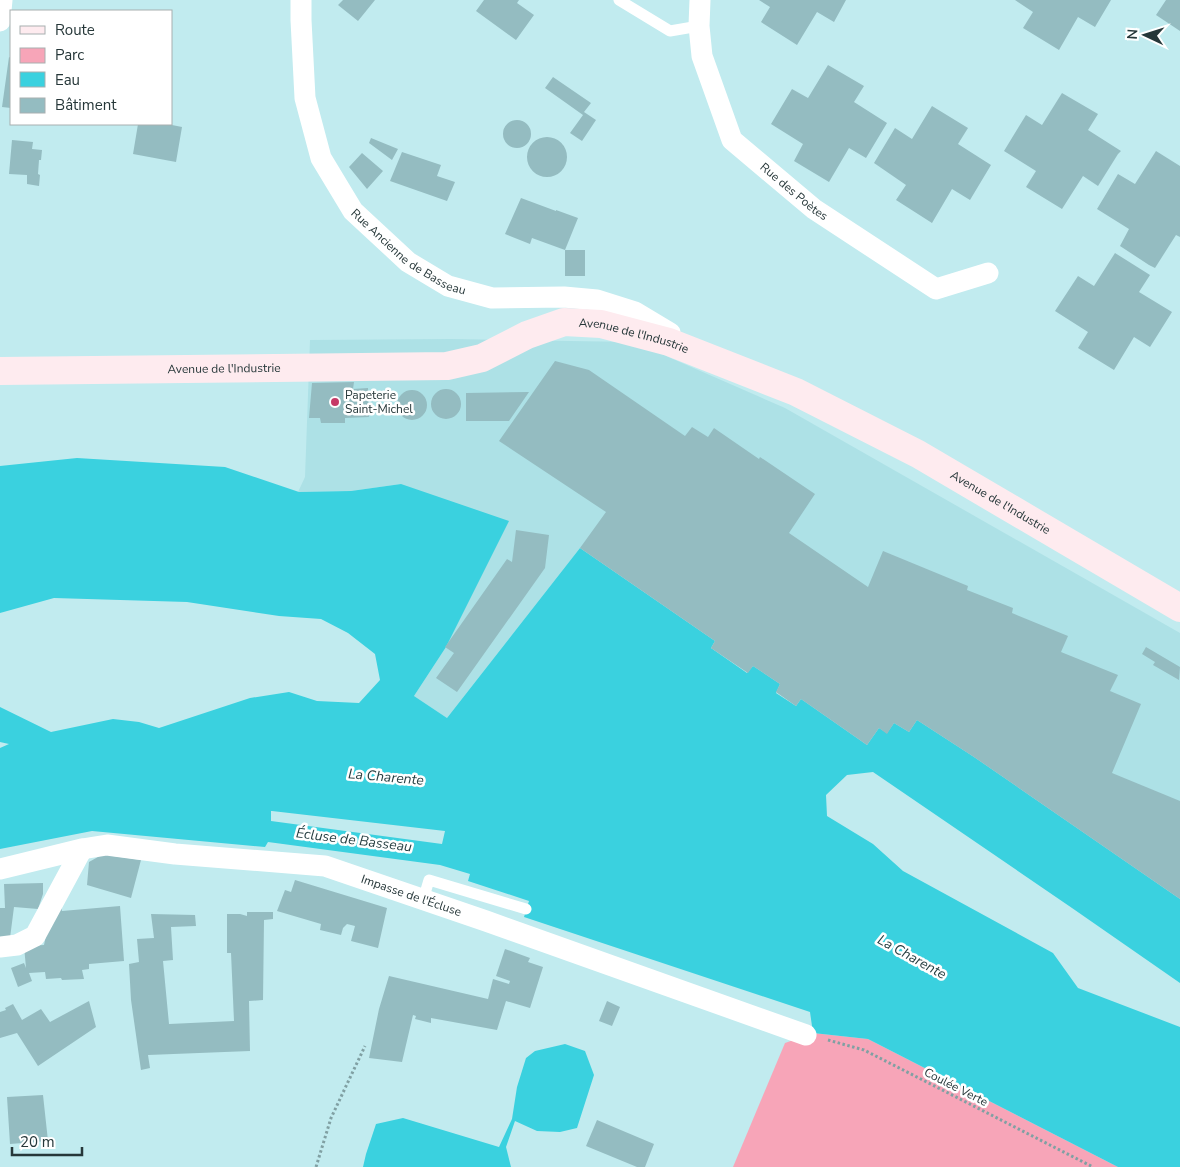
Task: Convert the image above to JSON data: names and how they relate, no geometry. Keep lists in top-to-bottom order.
{
  "streets": {
    "street": [
      "Rue des Poètes",
      "Rue Ancienne de Basseau",
      "Avenue de l'Industrie",
      "Impasse de l'Écluse"
    ],
    "path": ["Coulée Verte"]
  },
  "crossings": [
    ["Rue Ancienne de Basseau", "Avenue de l'Industrie"],
    ["Impasse de l'Écluse", "Coulée Verte"]
  ],
  "water": ["La Charente", "Écluse de Basseau"],
  "places": ["Papeterie Saint-Michel"],
  "legend": [
    "Route",
    "Parc",
    "Eau",
    "Bâtiment"
  ],
  "scale_bar": "20 m",
  "north": "left"
}
